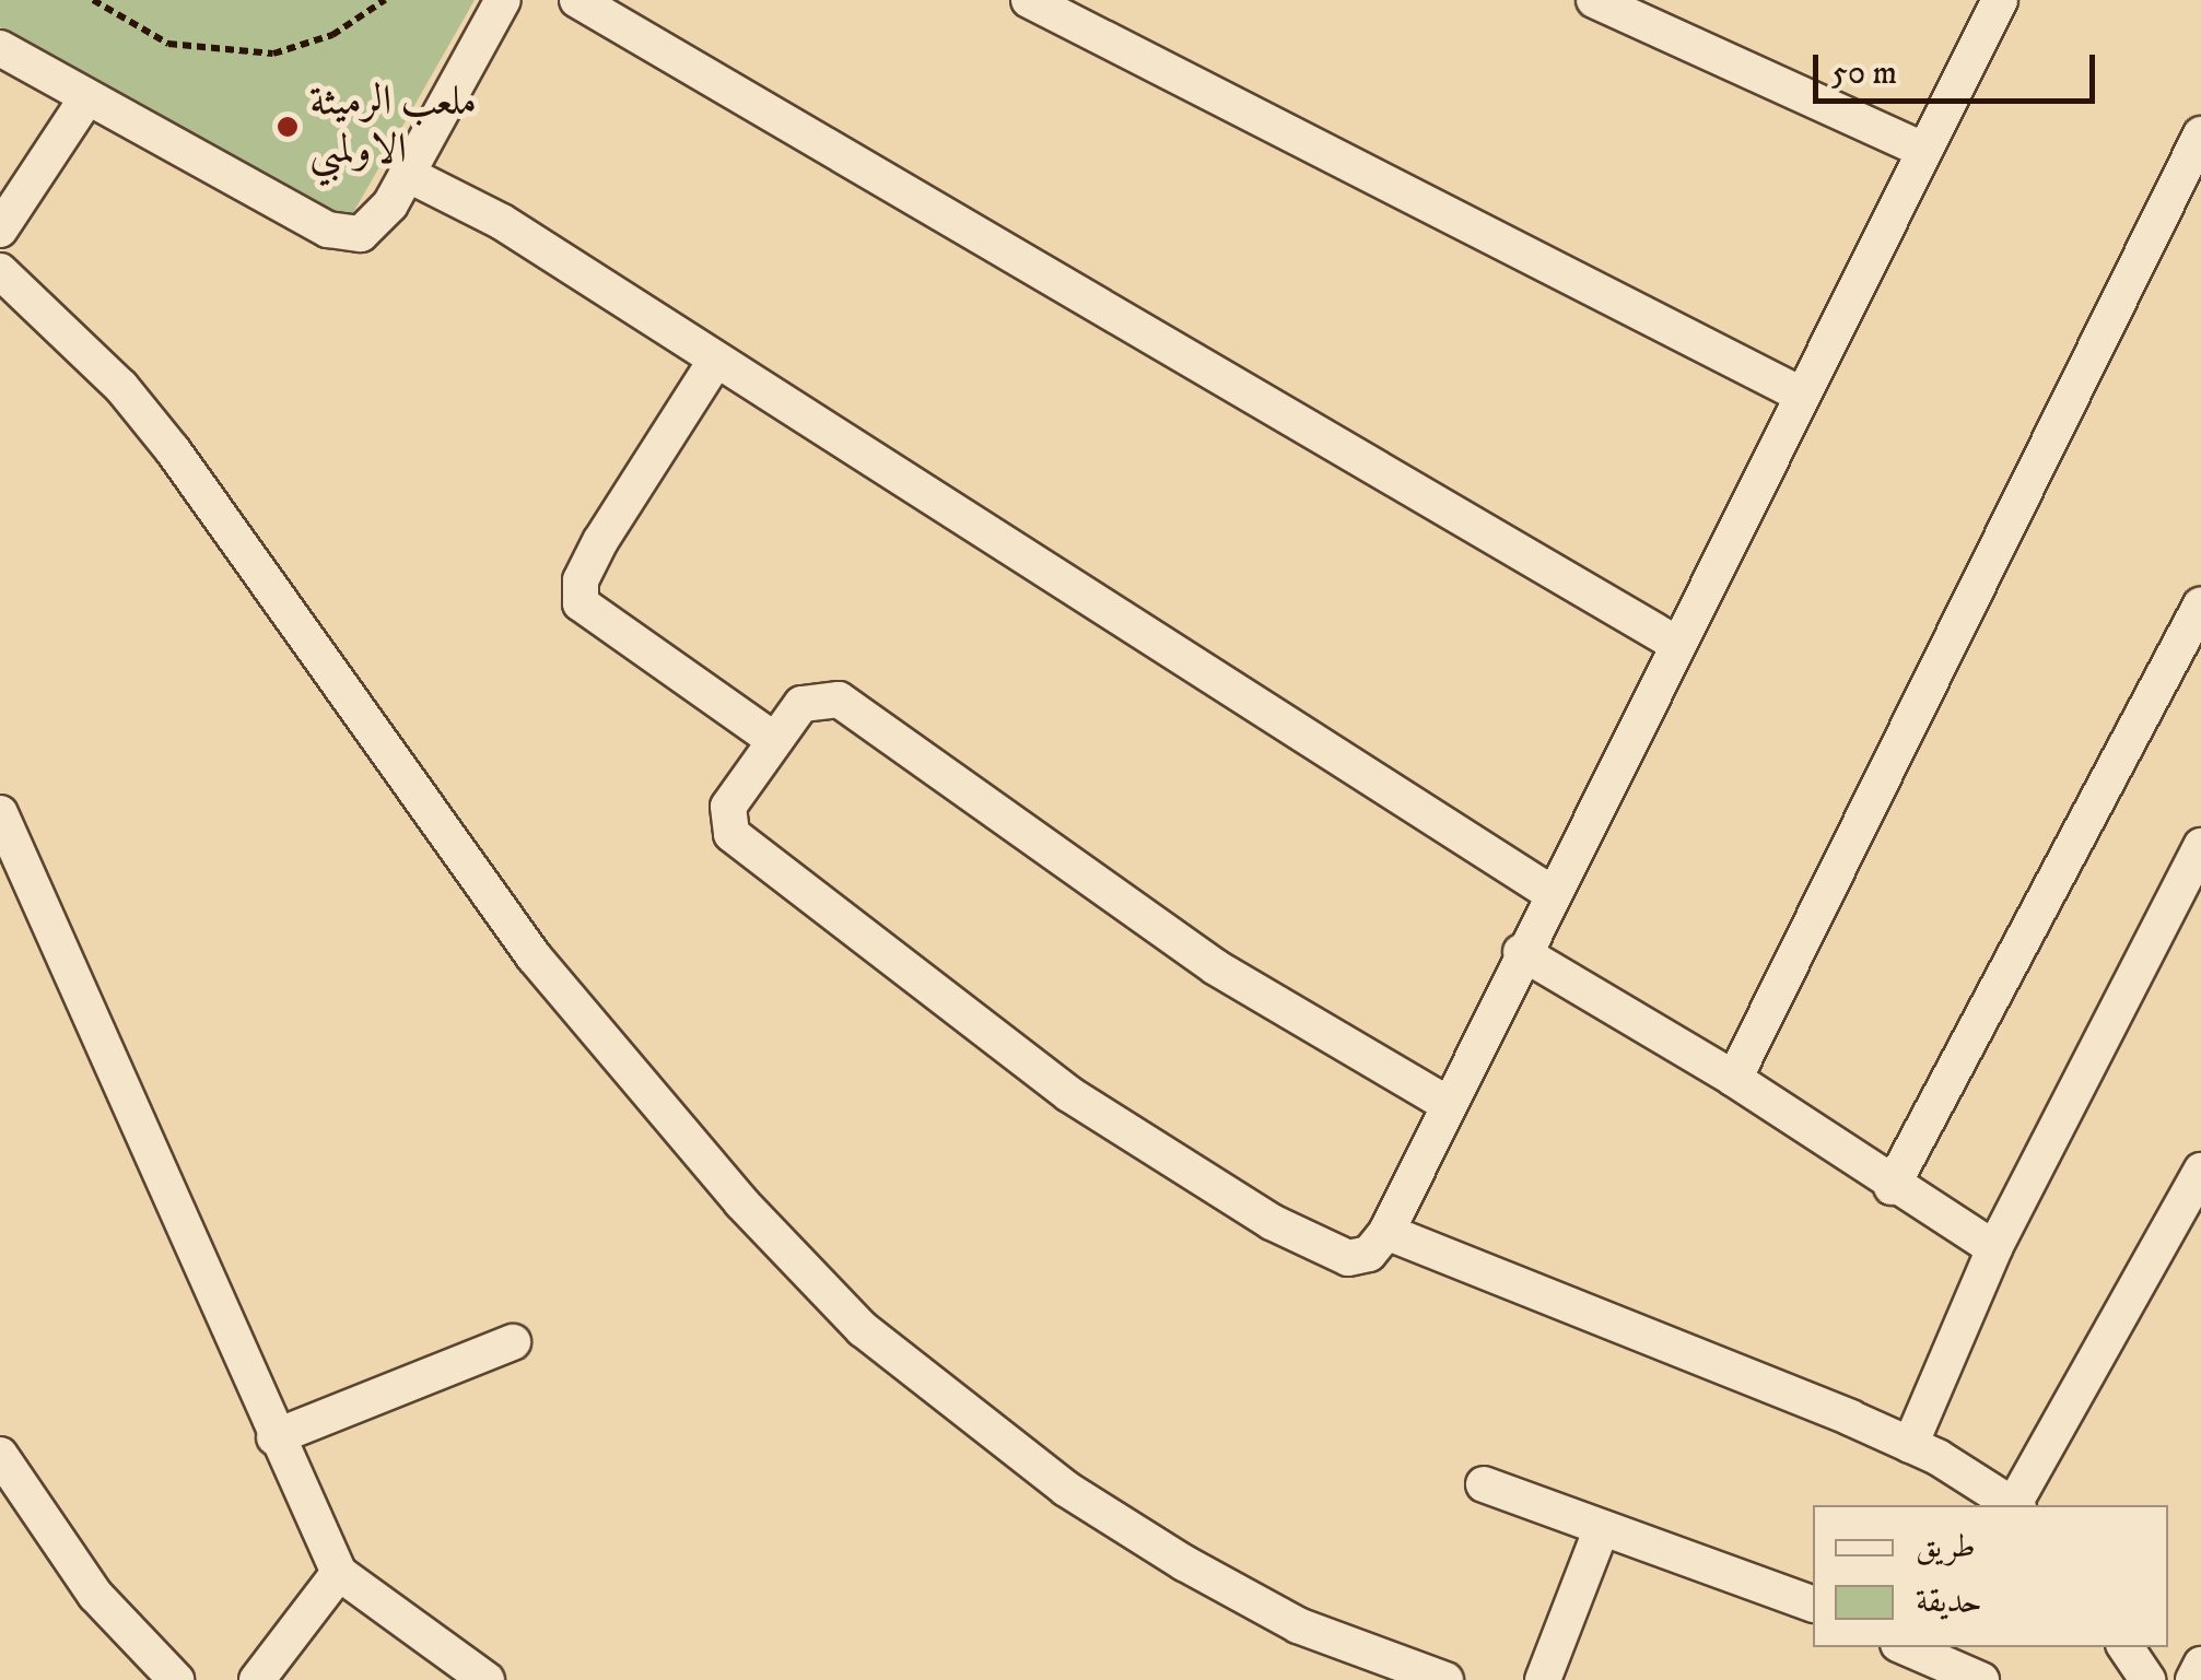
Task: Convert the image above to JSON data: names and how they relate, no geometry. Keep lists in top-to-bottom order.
{
  "places": ["ملعب الرميثة الاولمبي"],
  "legend": ["طريق", "حديقة"],
  "scale_bar": "50 m"
}
